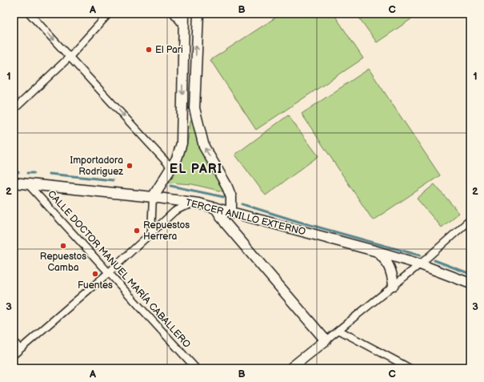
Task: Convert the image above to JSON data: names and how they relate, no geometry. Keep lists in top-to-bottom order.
{
  "streets": {
    "street": ["TERCER ANILLO EXTERNO", "CALLE DOCTOR MANUEL MARÍA CABALLERO"]
  },
  "crossings": [
    ["TERCER ANILLO EXTERNO", "CALLE DOCTOR MANUEL MARÍA CABALLERO"]
  ],
  "districts": ["EL PARI"],
  "places": [
    "El Pari",
    "Importadora Rodriguez",
    "Repuestos Herrera",
    "Repuestos Camba",
    "Fuentes"
  ],
  "grid": {
    "columns": ["A", "B", "C"],
    "rows": ["1", "2", "3"]
  }
}
